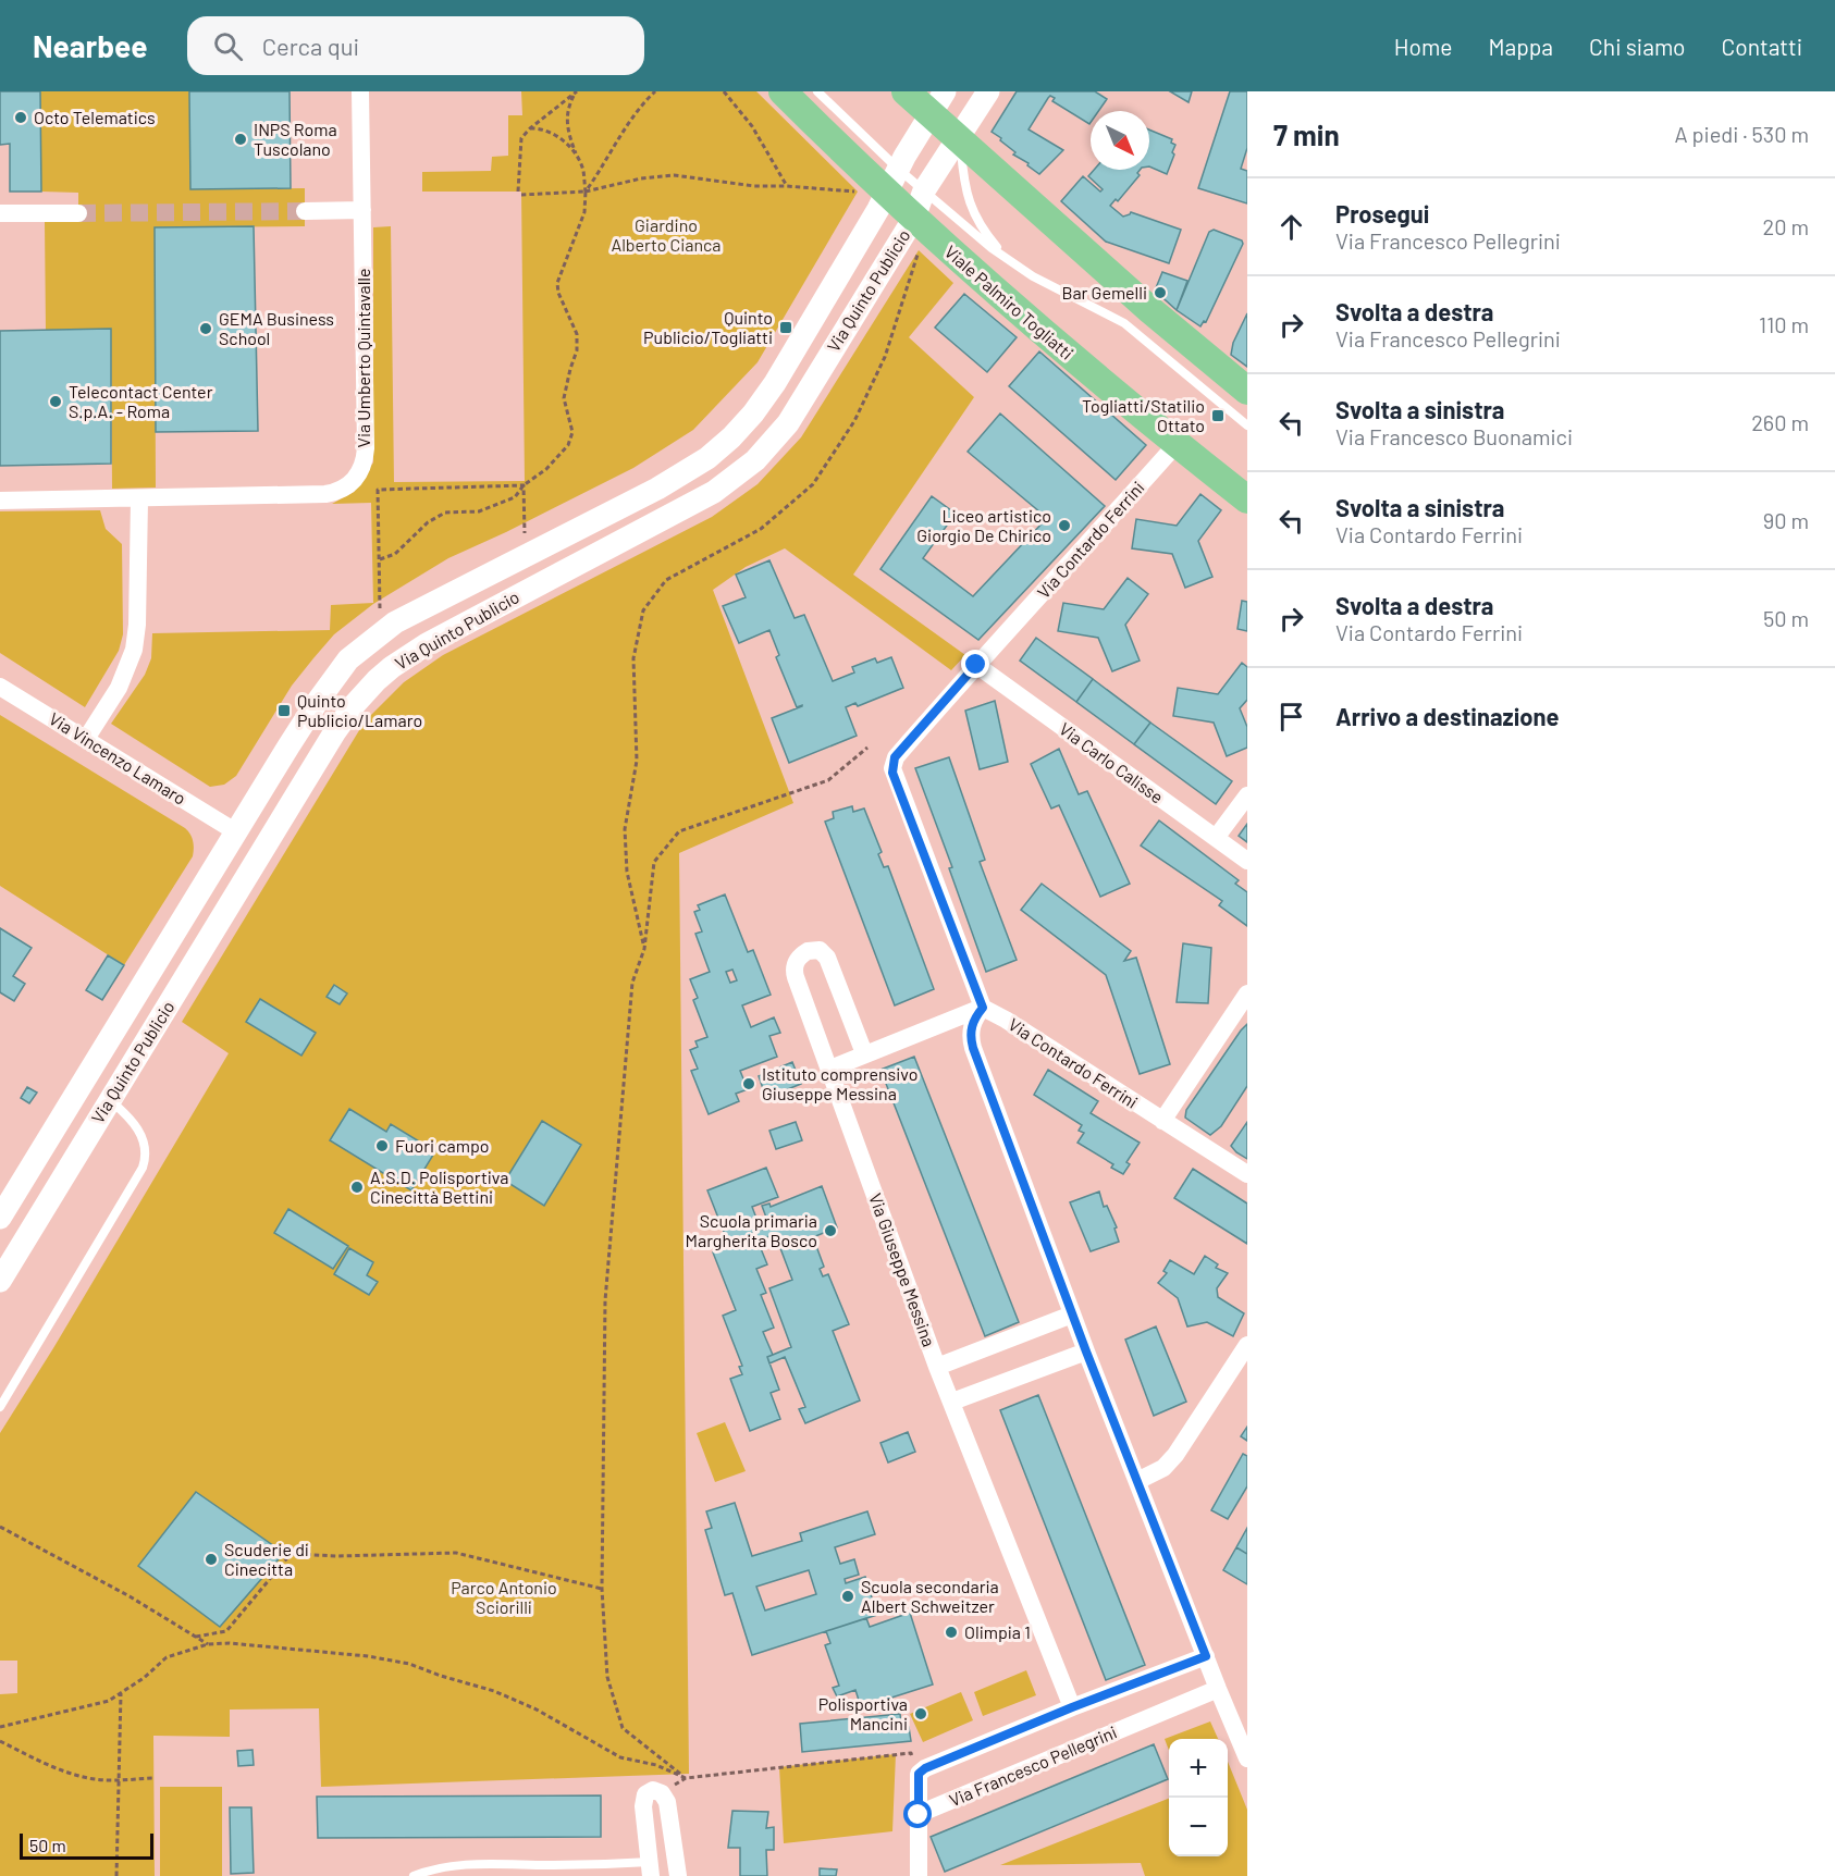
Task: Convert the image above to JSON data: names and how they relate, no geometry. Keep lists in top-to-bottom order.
{
  "streets": {
    "main road": ["Viale Palmiro Togliatti"],
    "street": [
      "Via Quinto Publicio",
      "Via Umberto Quintavalle",
      "Via Contardo Ferrini",
      "Via Vincenzo Lamaro",
      "Via Carlo Calisse",
      "Via Giuseppe Messina",
      "Via Francesco Pellegrini"
    ]
  },
  "crossings": [
    ["Via Quinto Publicio", "Viale Palmiro Togliatti"],
    ["Via Quinto Publicio", "Via Vincenzo Lamaro"],
    ["Viale Palmiro Togliatti", "Via Contardo Ferrini"],
    ["Via Contardo Ferrini", "Via Carlo Calisse"],
    ["Via Giuseppe Messina", "Via Francesco Pellegrini"]
  ],
  "parks": ["Giardino Alberto Cianca", "Parco Antonio Sciorilli"],
  "places": {
    "other": [
      "Octo Telematics",
      "INPS Roma Tuscolano",
      "Bar Gemelli",
      "GEMA Business School",
      "Telecontact Center S.p.A. - Roma",
      "Liceo artistico Giorgio De Chirico",
      "Istituto comprensivo Giuseppe Messina",
      "Fuori campo",
      "A.S.D. Polisportiva Cinecittà Bettini",
      "Scuola primaria Margherita Bosco",
      "Scuderie di Cinecitta",
      "Scuola secondaria Albert Schweitzer",
      "Olimpia 1",
      "Polisportiva Mancini"
    ],
    "transit": ["Quinto Publicio/Togliatti", "Togliatti/Statilio Ottato", "Quinto Publicio/Lamaro"]
  },
  "scale_bar": "50 m",
  "north": "bottom right",
  "page": {
    "header": "Nearbee",
    "search": "Cerca qui",
    "nav": [
      "Home",
      "Mappa",
      "Chi siamo",
      "Contatti"
    ],
    "heading": ["7 min", "A piedi · 530 m"],
    "list": [
      ["Prosegui", "Via Francesco Pellegrini", "20 m"],
      ["Svolta a destra", "Via Francesco Pellegrini", "110 m"],
      ["Svolta a sinistra", "Via Francesco Buonamici", "260 m"],
      ["Svolta a sinistra", "Via Contardo Ferrini", "90 m"],
      ["Svolta a destra", "Via Contardo Ferrini", "50 m"],
      "Arrivo a destinazione"
    ],
    "map_buttons": ["+", "−"],
    "scale": "50 m"
  }
}
